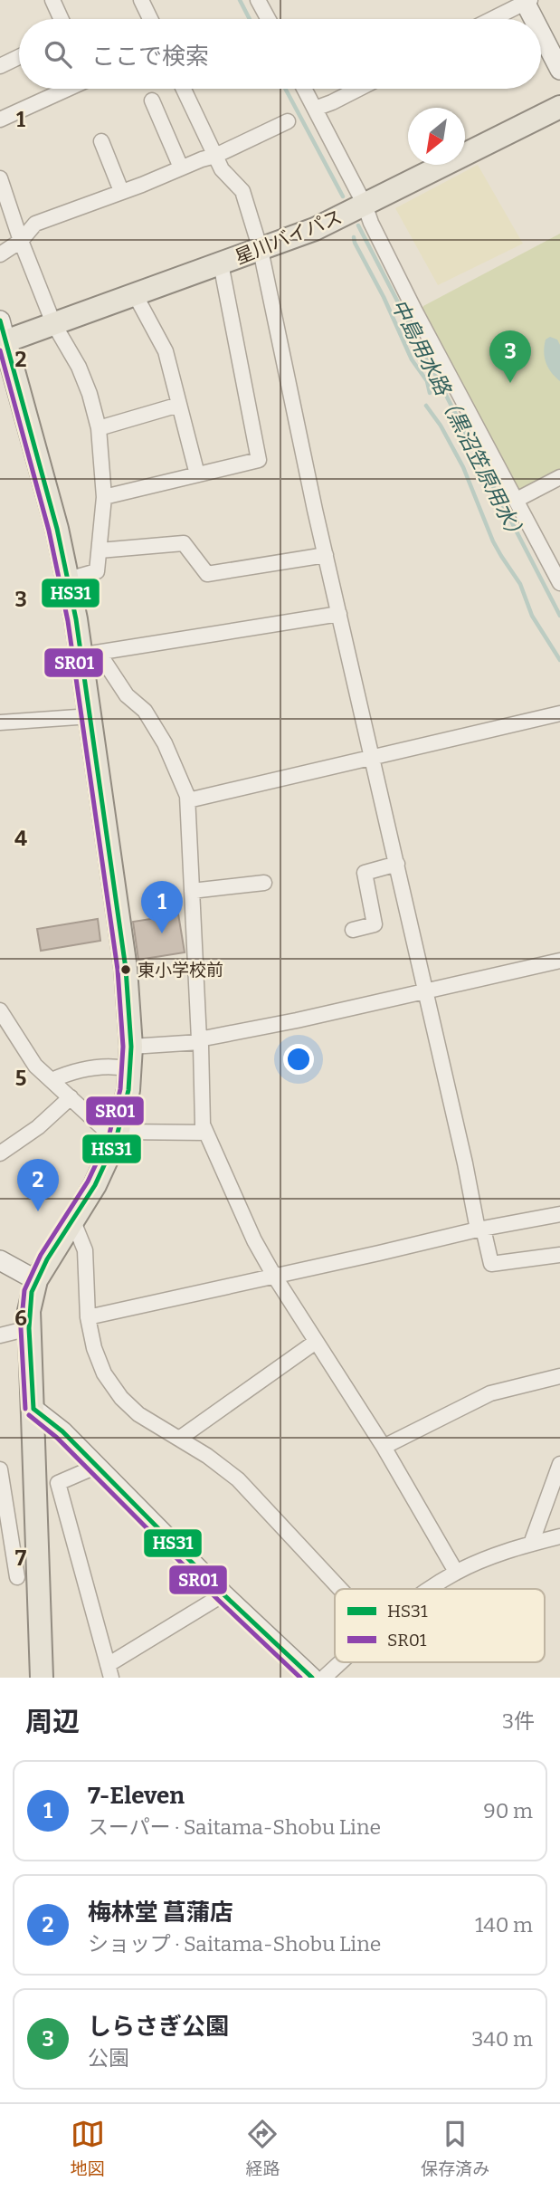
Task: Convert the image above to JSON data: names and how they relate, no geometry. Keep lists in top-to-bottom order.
{
  "streets": {
    "main road": ["星川バイパス"]
  },
  "water": ["中島用水路（黒沼笠原用水）"],
  "places": ["東小学校前"],
  "lines": ["transit line HS31", "transit line SR01"],
  "legend": ["HS31", "SR01"],
  "north": "bottom left",
  "page": {
    "search": "ここで検索",
    "pins": ["3", "1", "2"],
    "heading": ["周辺", "3件"],
    "list": [
      {
        "mark": "1",
        "name": "7-Eleven",
        "note": "スーパー · Saitama-Shobu Line",
        "value": "90 m"
      },
      {
        "mark": "2",
        "name": "梅林堂 菖蒲店",
        "note": "ショップ · Saitama-Shobu Line",
        "value": "140 m"
      },
      {
        "mark": "3",
        "name": "しらさぎ公園",
        "note": "公園",
        "value": "340 m"
      }
    ],
    "nav": ["地図", "経路", "保存済み"]
  },
  "grid": {
    "rows": [
      "1",
      "2",
      "3",
      "4",
      "5",
      "6",
      "7"
    ]
  }
}
